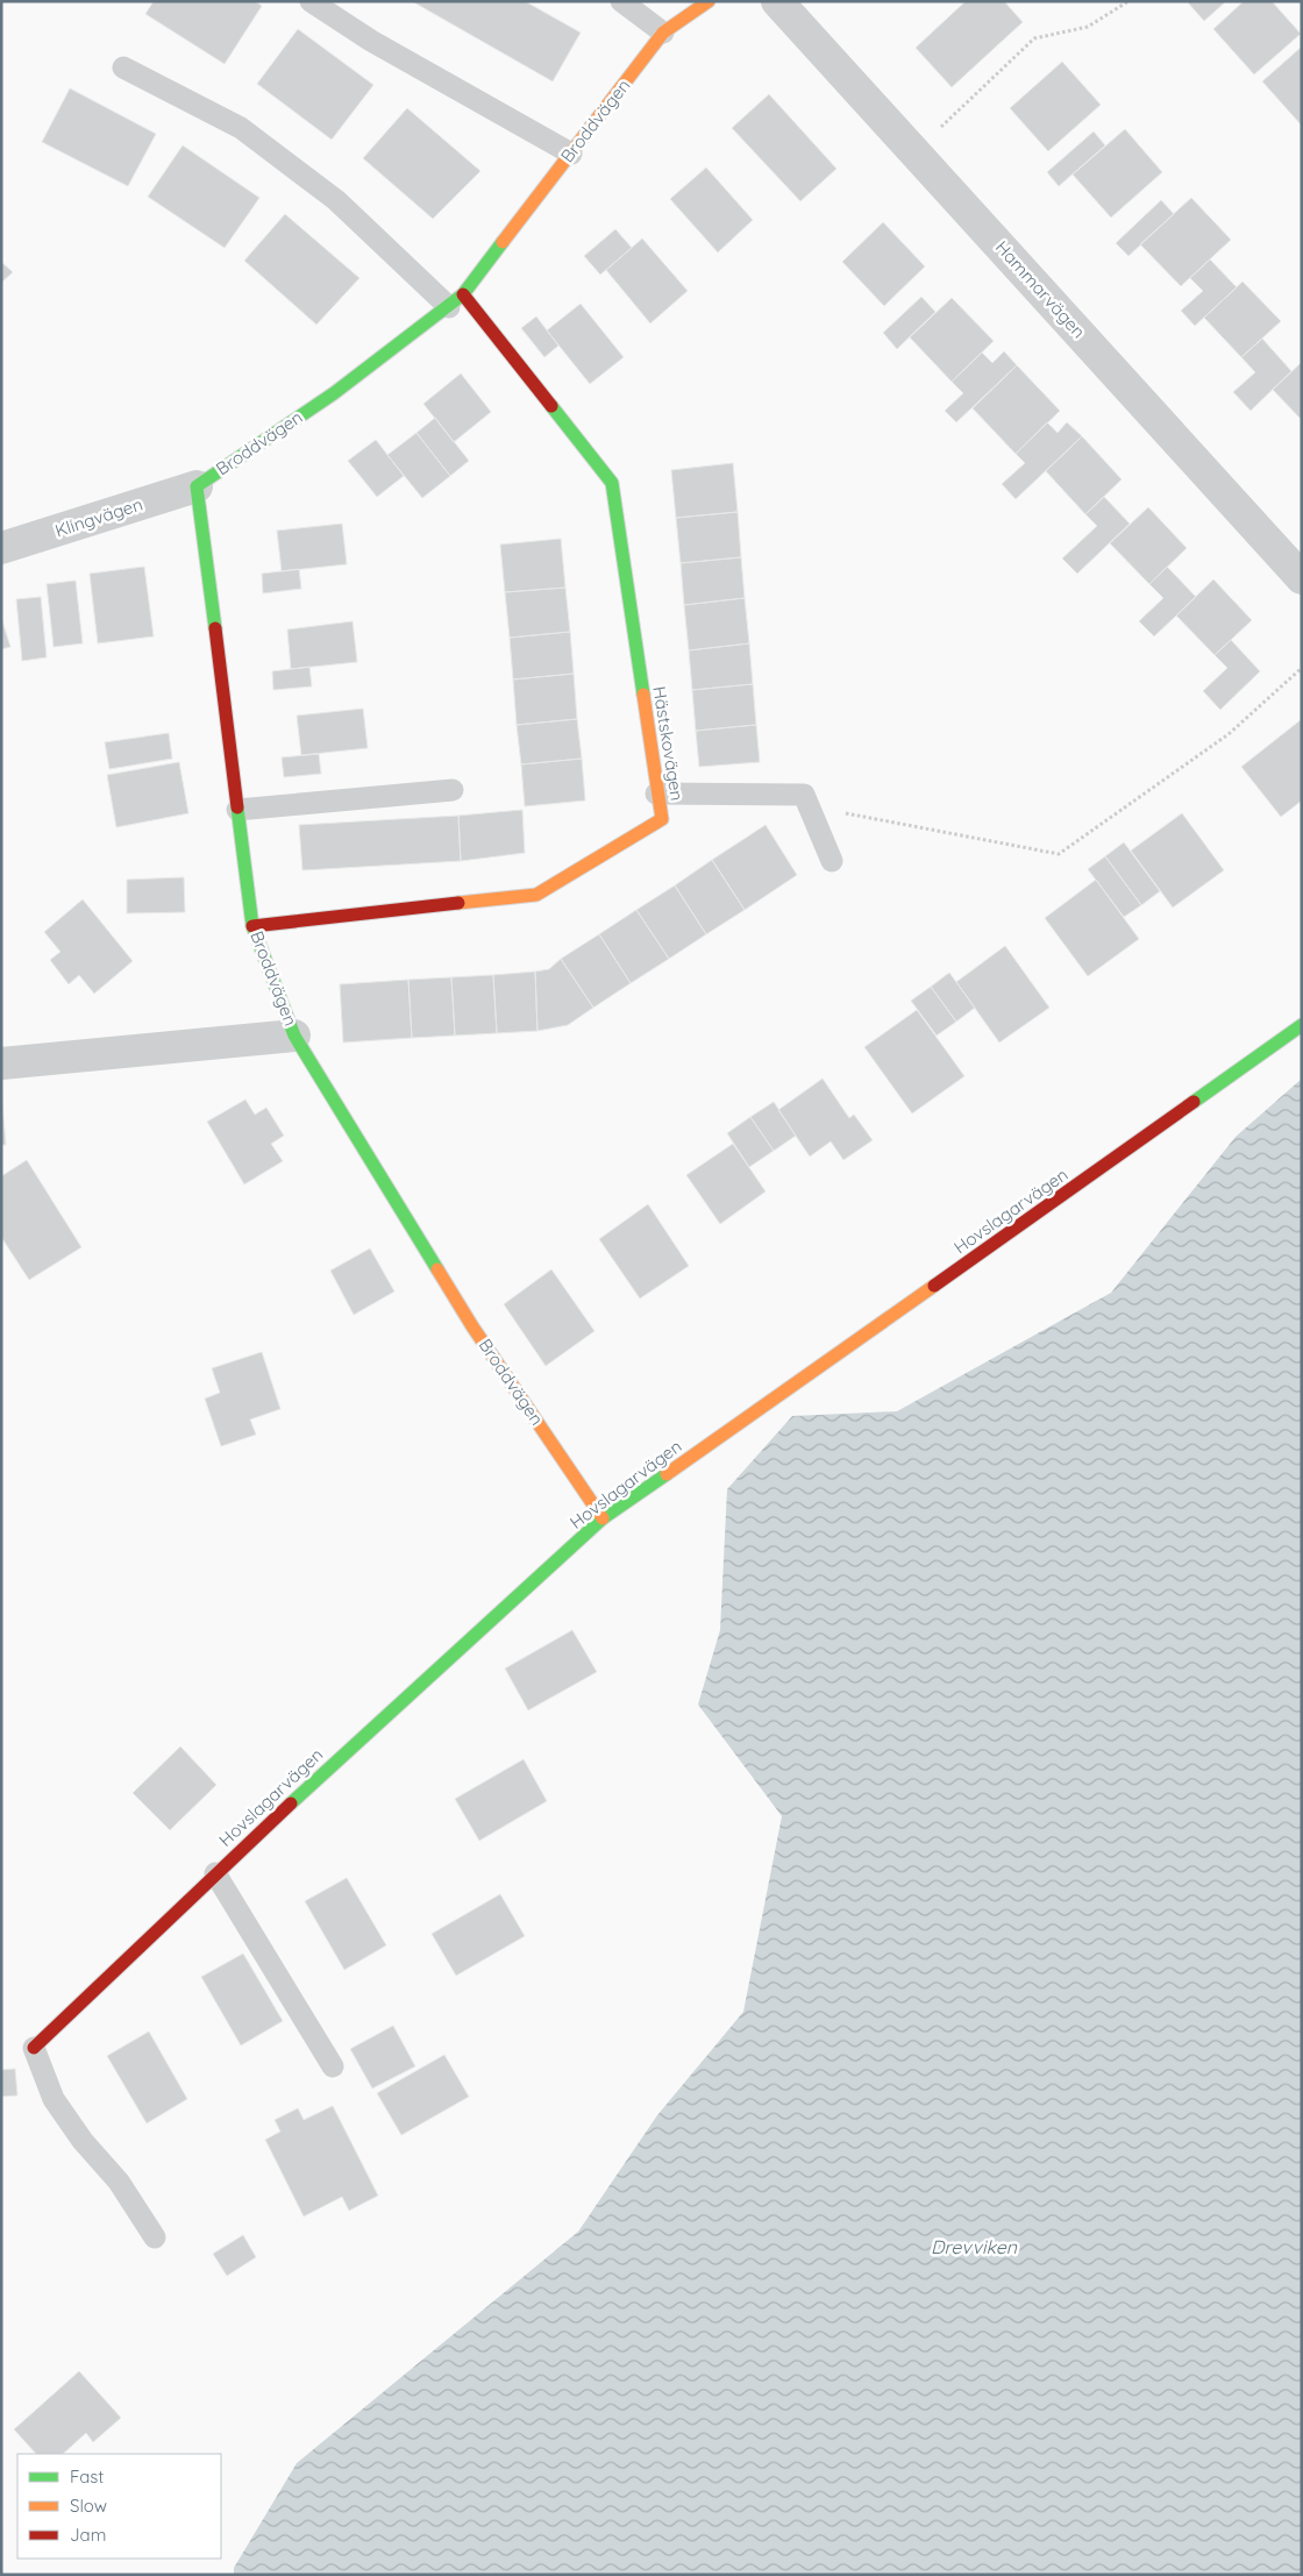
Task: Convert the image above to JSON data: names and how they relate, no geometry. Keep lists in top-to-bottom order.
{
  "streets": {
    "street": [
      "Broddvägen",
      "Hammarvägen",
      "Klingvägen",
      "Hästskovägen",
      "Hovslagarvägen"
    ]
  },
  "crossings": [
    ["Broddvägen", "Klingvägen"],
    ["Broddvägen", "Hästskovägen"],
    ["Broddvägen", "Hovslagarvägen"]
  ],
  "water": ["Drevviken"],
  "legend": ["Fast", "Slow", "Jam"]
}
